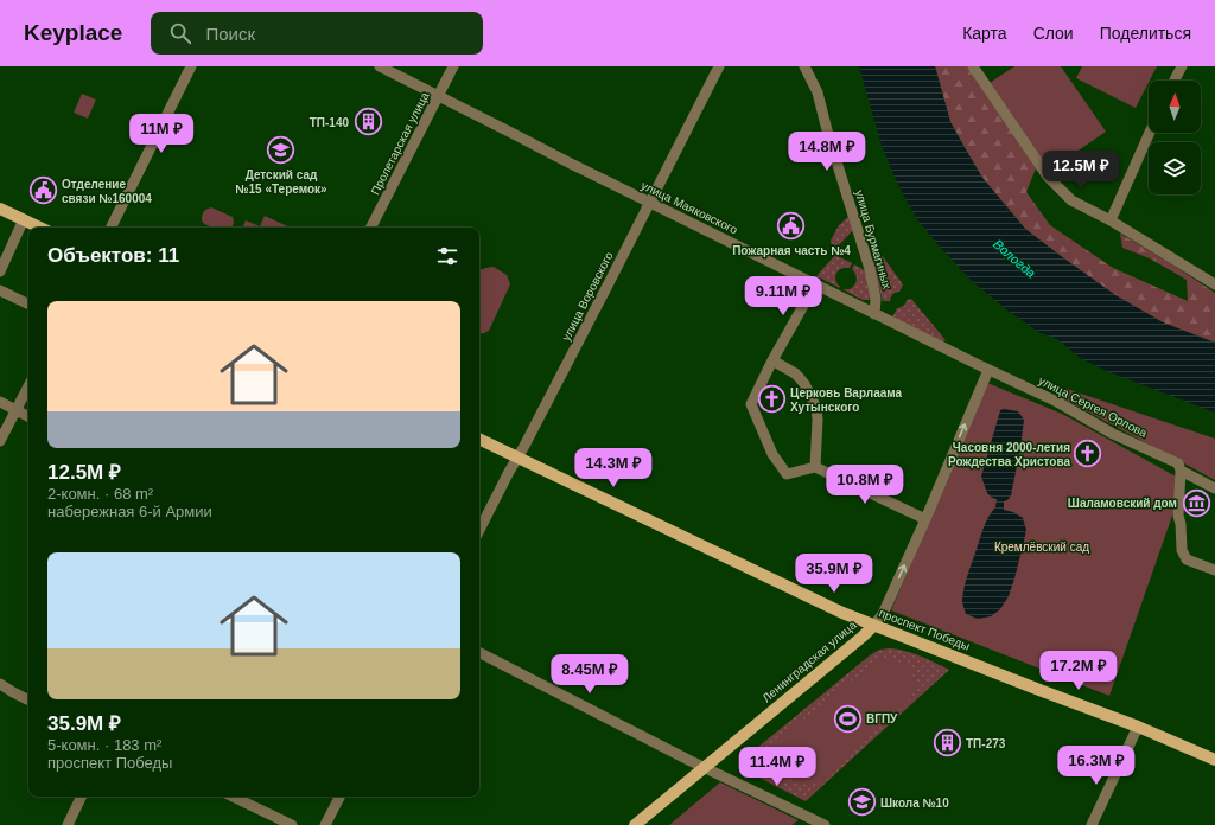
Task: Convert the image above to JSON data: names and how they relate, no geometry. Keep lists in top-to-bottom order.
{
  "streets": {
    "main road": ["проспект Победы", "Ленинградская улица"],
    "street": [
      "Пролетарская улица",
      "улица Маяковского",
      "улица Бурмагиных",
      "улица Воровского",
      "улица Сергея Орлова"
    ]
  },
  "crossings": [
    ["Пролетарская улица", "улица Маяковского"],
    ["улица Маяковского", "улица Бурмагиных"],
    ["улица Маяковского", "улица Воровского"],
    ["улица Маяковского", "улица Сергея Орлова"],
    ["улица Маяковского", "Ленинградская улица"],
    ["улица Воровского", "проспект Победы"],
    ["улица Сергея Орлова", "Ленинградская улица"],
    ["проспект Победы", "Ленинградская улица"]
  ],
  "one_way": ["Ленинградская улица"],
  "water": ["Вологда"],
  "parks": ["Кремлёвский сад"],
  "places": {
    "building": ["ТП-140", "ТП-273"],
    "school or university": ["Детский сад №15 «Теремок»", "Школа №10"],
    "public building": ["Отделение связи №160004", "Пожарная часть №4"],
    "church": ["Церковь Варлаама Хутынского", "Часовня 2000-летия Рождества Христова"],
    "museum": ["Шаламовский дом"],
    "sports": ["ВГПУ"]
  },
  "north": "top",
  "page": {
    "header": "Keyplace",
    "search": "Поиск",
    "nav": ["Карта", "Слои", "Поделиться"],
    "price": [
      "11M ₽",
      "14.8M ₽",
      "12.5M ₽",
      "9.11M ₽",
      "14.3M ₽",
      "10.8M ₽",
      "35.9M ₽",
      "17.2M ₽",
      "8.45M ₽",
      "16.3M ₽",
      "11.4M ₽"
    ],
    "heading": "Объектов: 11",
    "list": [
      {
        "name": "12.5M ₽",
        "note": "2-комн. · 68 m² · набережная 6-й Армии"
      },
      {
        "name": "35.9M ₽",
        "note": "5-комн. · 183 m² · проспект Победы"
      }
    ]
  }
}
